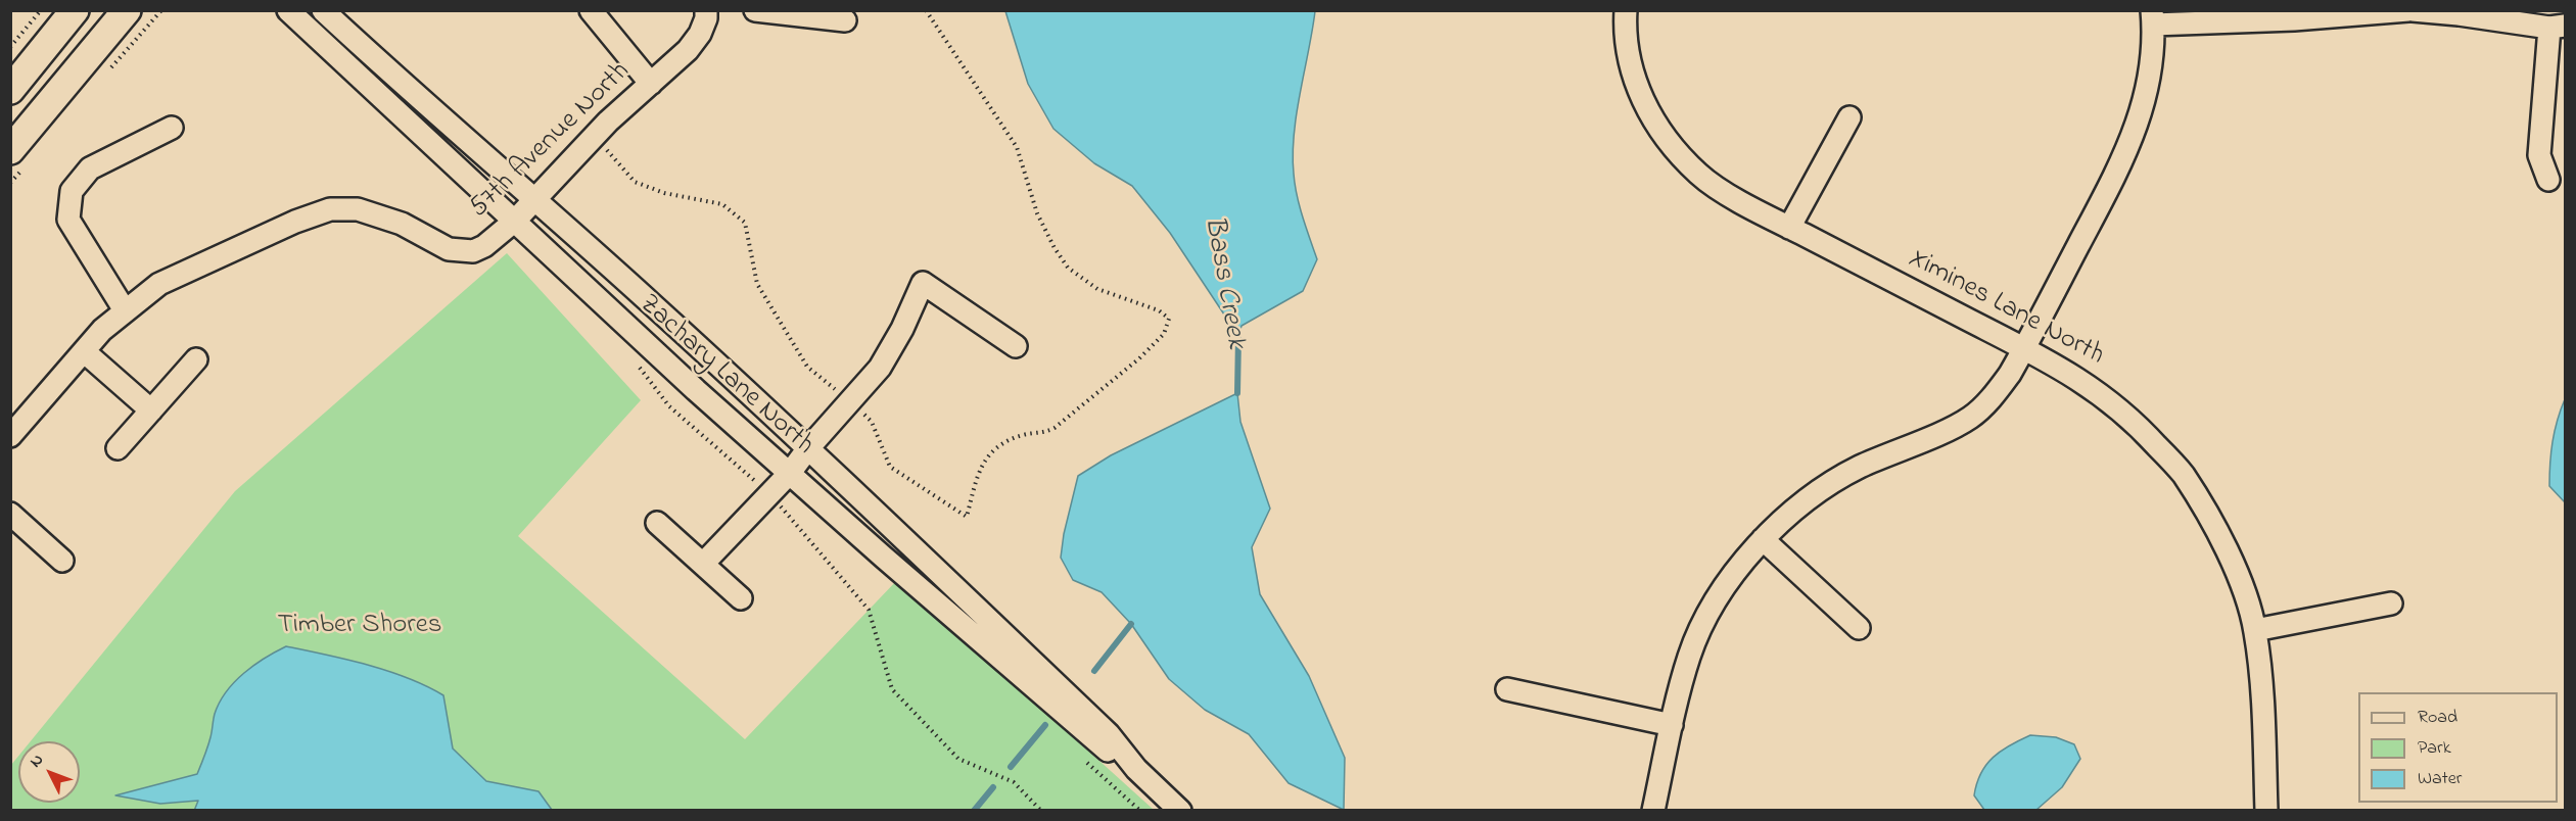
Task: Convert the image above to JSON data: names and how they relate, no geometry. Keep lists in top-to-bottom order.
{
  "streets": {
    "street": ["57th Avenue North", "Ximines Lane North", "Zachary Lane North"]
  },
  "crossings": [
    ["57th Avenue North", "Zachary Lane North"]
  ],
  "water": ["Bass Creek"],
  "parks": ["Timber Shores"],
  "legend": ["Road", "Park", "Water"],
  "north": "top left"
}
